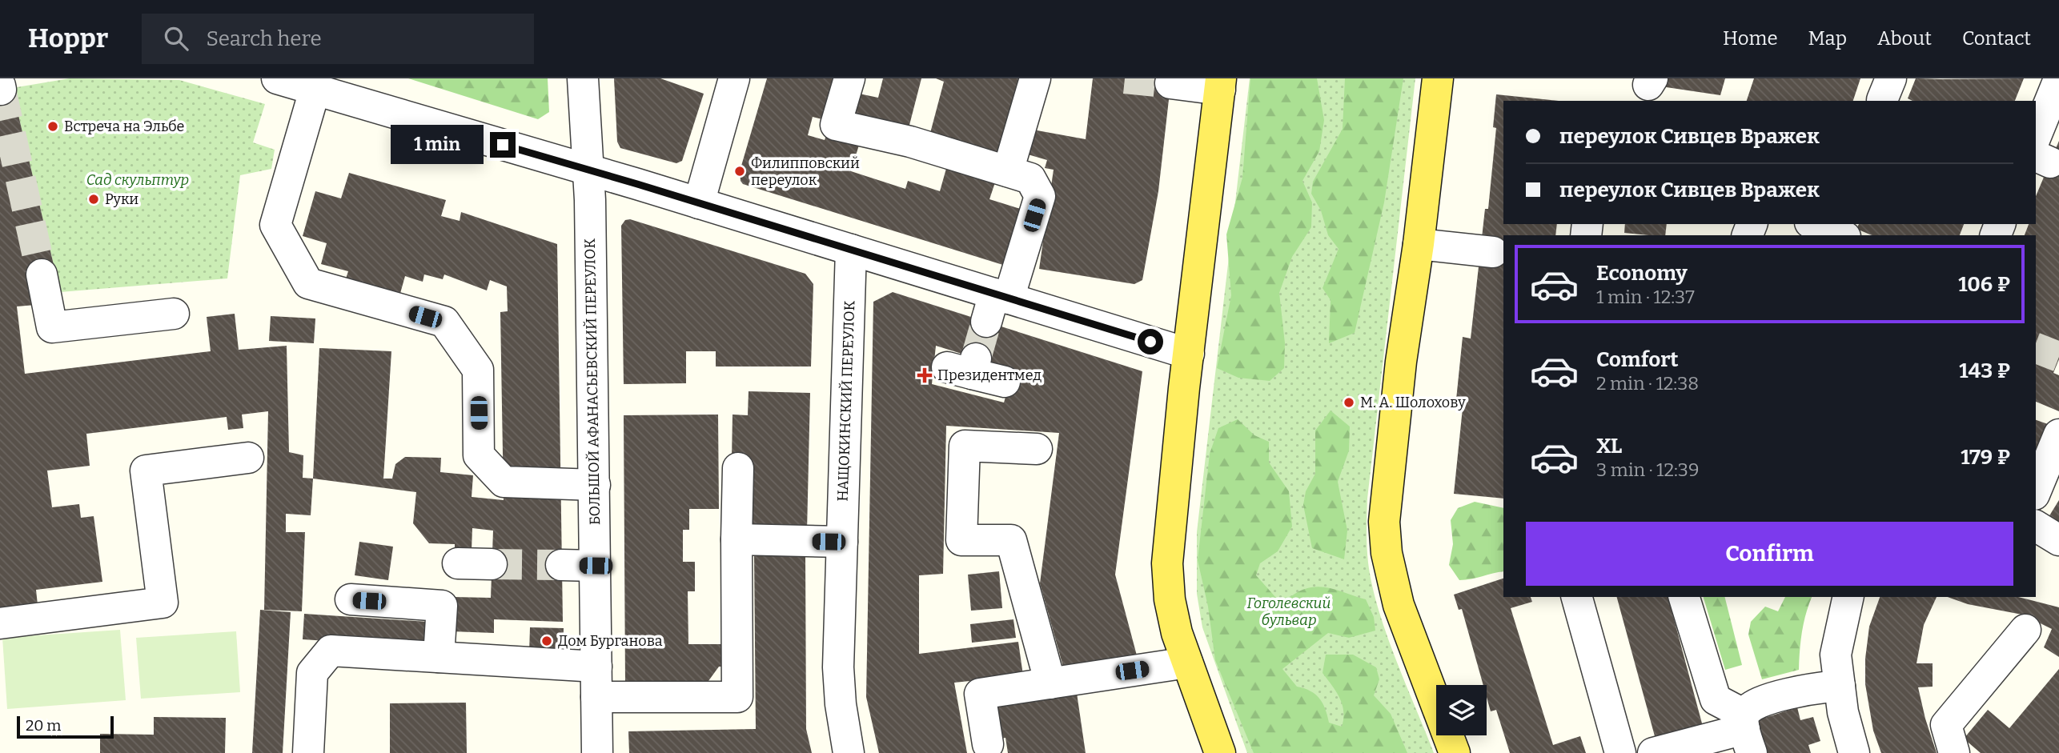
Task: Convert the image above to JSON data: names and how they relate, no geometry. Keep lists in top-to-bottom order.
{
  "streets": {
    "street": ["БОЛЬШОЙ АФАНАСЬЕВСКИЙ ПЕРЕУЛОК", "НАЩОКИНСКИЙ ПЕРЕУЛОК"]
  },
  "parks": ["Сад скульптур", "Гоголевский бульвар"],
  "places": {
    "other": [
      "Встреча на Эльбе",
      "Филипповский переулок",
      "Руки",
      "М. А. Шолохову",
      "Дом Бурганова"
    ],
    "health": ["Президентмед"]
  },
  "scale_bar": "20 m",
  "page": {
    "header": "Hoppr",
    "search": "Search here",
    "nav": [
      "Home",
      "Map",
      "About",
      "Contact"
    ],
    "banner": ["переулок Сивцев Вражек", "переулок Сивцев Вражек"],
    "bubble": "1 min",
    "list": [
      {
        "name": "Economy",
        "note": "1 min · 12:37",
        "value": "106 ₽"
      },
      {
        "name": "Comfort",
        "note": "2 min · 12:38",
        "value": "143 ₽"
      },
      {
        "name": "XL",
        "note": "3 min · 12:39",
        "value": "179 ₽"
      }
    ],
    "buttons": "Confirm",
    "scale": "20 m"
  }
}
